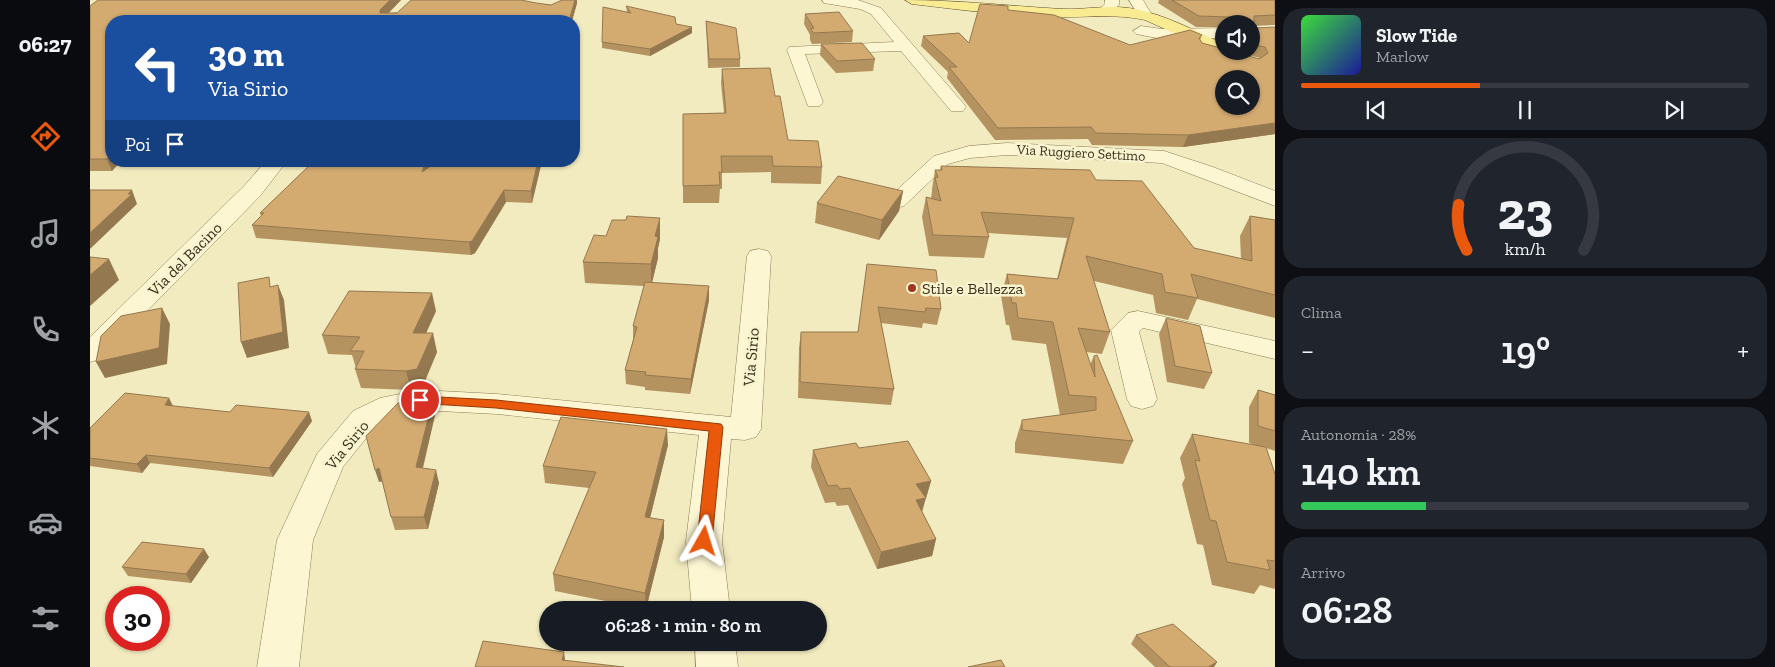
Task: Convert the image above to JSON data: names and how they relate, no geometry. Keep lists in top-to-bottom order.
{
  "streets": {
    "street": ["Via Ruggiero Settimo", "Via del Bacino", "Via Sirio"]
  },
  "places": ["Stile e Bellezza"],
  "page": {
    "tabs": "06:27",
    "turn": ["30 m", "Via Sirio"],
    "song": ["Slow Tide", "Marlow"],
    "then": "Poi",
    "tile": [
      "Clima",
      ["Autonomia · 28%", "140 km"],
      ["Arrivo", "06:28"]
    ],
    "heat": ["−", "19°", "+"],
    "limit": "30",
    "trip": "06:28 · 1 min · 80 m",
    "gauge": ["23", "km/h"]
  }
}
